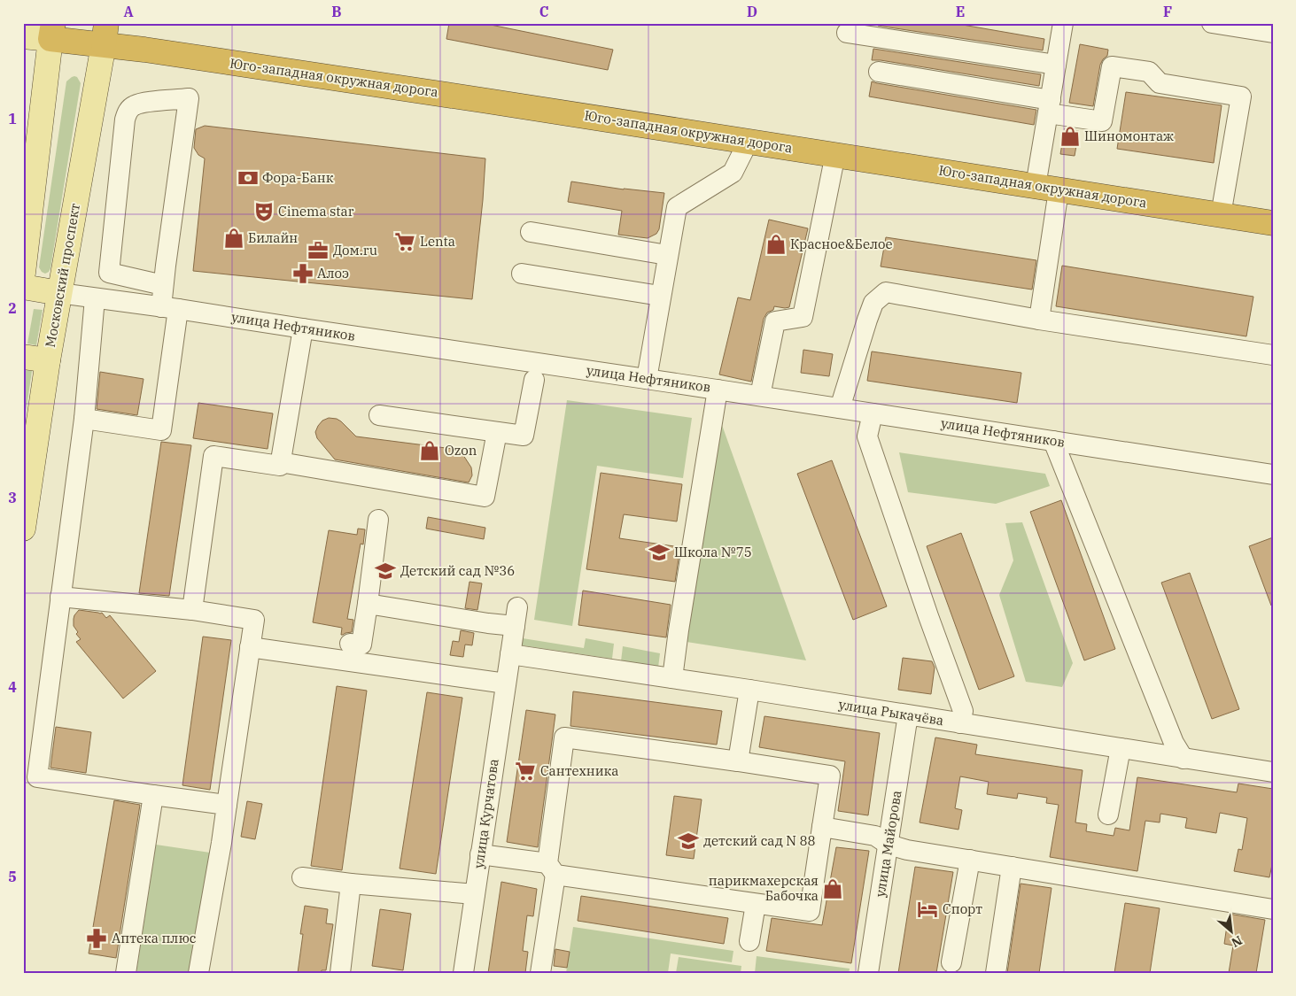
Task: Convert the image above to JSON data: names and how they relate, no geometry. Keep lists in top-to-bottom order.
{
  "streets": {
    "highway": ["Юго-западная окружная дорога"],
    "main road": ["Московский проспект", "улица Нефтяников"],
    "street": ["улица Рыкачёва", "улица Курчатова", "улица Майорова"]
  },
  "crossings": [
    ["Юго-западная окружная дорога", "Московский проспект"],
    ["Московский проспект", "улица Нефтяников"],
    ["улица Рыкачёва", "улица Курчатова"],
    ["улица Рыкачёва", "улица Майорова"]
  ],
  "places": {
    "shop": [
      "Шиномонтаж",
      "Билайн",
      "Красное&Белое",
      "Ozon",
      "парикмахерская Бабочка"
    ],
    "bank": ["Фора-Банк"],
    "theatre": ["Cinema star"],
    "supermarket": ["Lenta", "Сантехника"],
    "office": ["Дом.ru"],
    "pharmacy": ["Алоэ", "Аптека плюс"],
    "school or university": ["Школа №75", "Детский сад №36", "детский сад N 88"],
    "hotel": ["Спорт"]
  },
  "north": "bottom right",
  "grid": {
    "columns": [
      "A",
      "B",
      "C",
      "D",
      "E",
      "F"
    ],
    "rows": [
      "1",
      "2",
      "3",
      "4",
      "5"
    ]
  }
}
